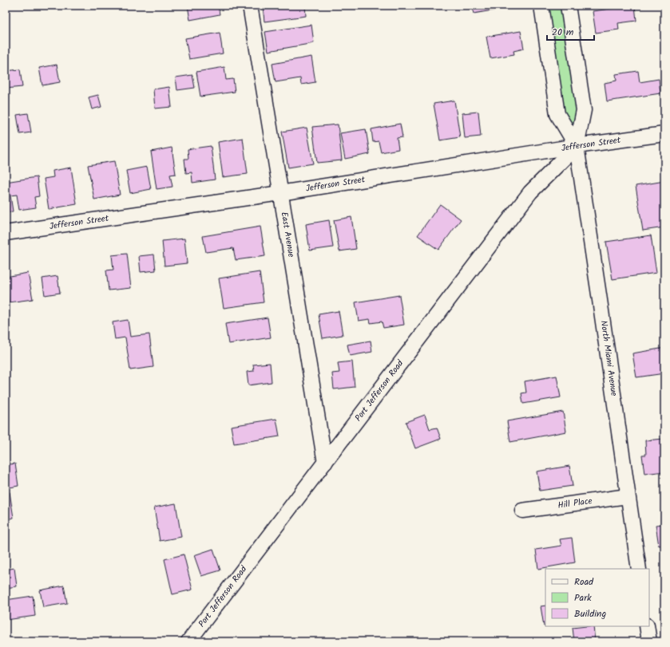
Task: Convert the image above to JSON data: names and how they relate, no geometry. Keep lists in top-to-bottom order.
{
  "streets": {
    "street": [
      "Jefferson Street",
      "East Avenue",
      "North Miami Avenue",
      "Port Jefferson Road",
      "Hill Place"
    ]
  },
  "crossings": [
    ["Jefferson Street", "East Avenue"],
    ["Jefferson Street", "North Miami Avenue"],
    ["Jefferson Street", "Port Jefferson Road"],
    ["East Avenue", "Port Jefferson Road"],
    ["North Miami Avenue", "Port Jefferson Road"],
    ["North Miami Avenue", "Hill Place"]
  ],
  "legend": ["Road", "Park", "Building"],
  "scale_bar": "20 m"
}
